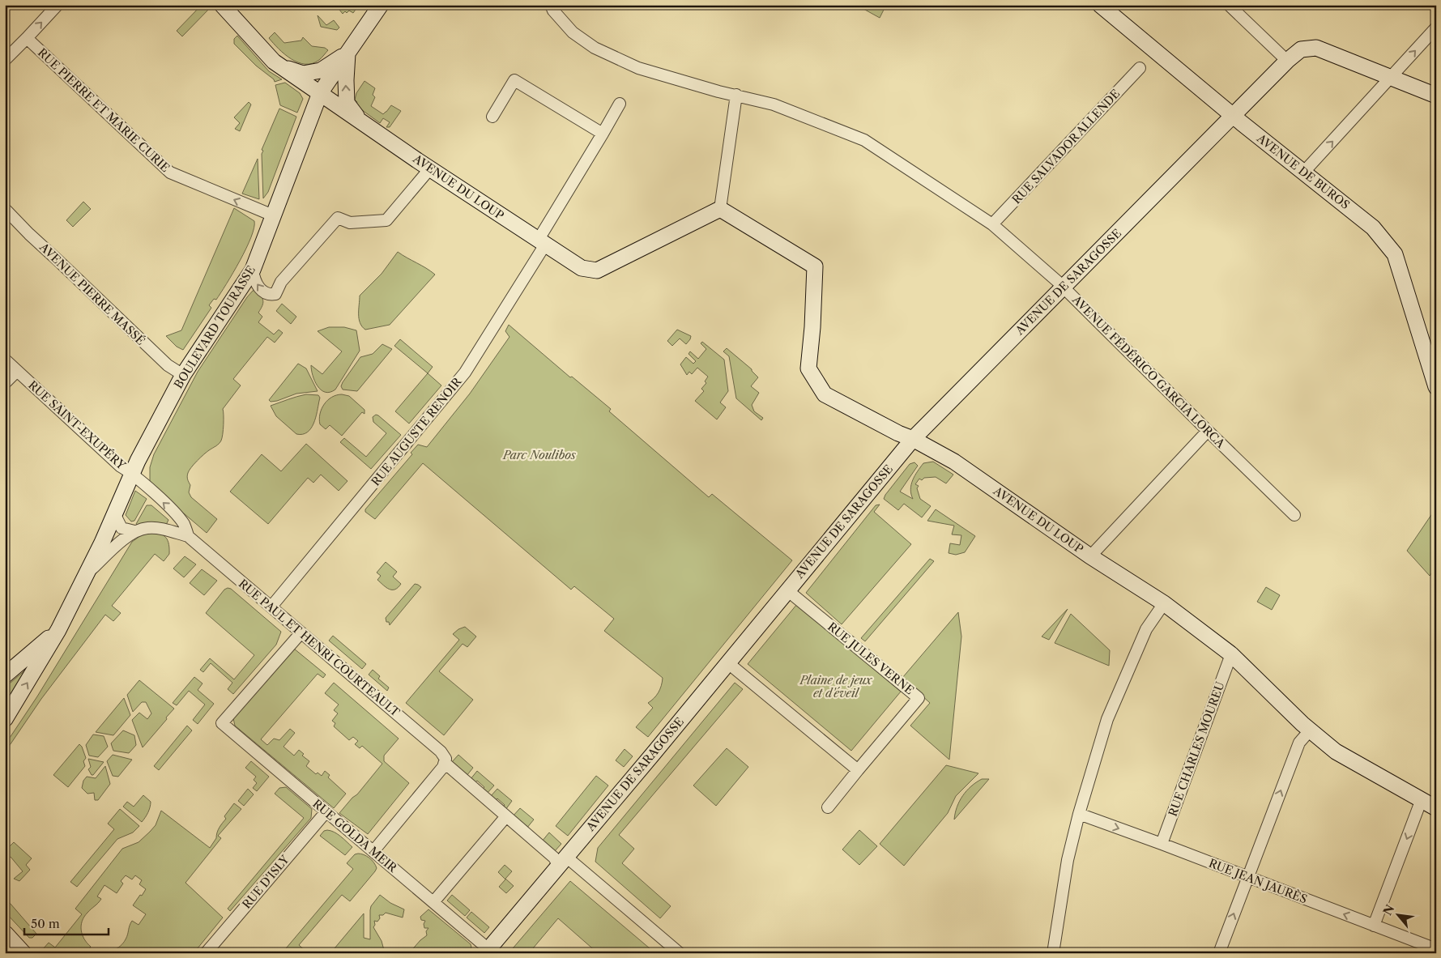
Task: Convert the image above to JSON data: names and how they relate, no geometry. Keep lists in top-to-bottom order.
{
  "streets": {
    "street": [
      "RUE PIERRE ET MARIE CURIE",
      "RUE SALVADOR ALLENDE",
      "AVENUE DE BUROS",
      "AVENUE DU LOUP",
      "AVENUE DE SARAGOSSE",
      "AVENUE PIERRE MASSÉ",
      "BOULEVARD TOURASSE",
      "AVENUE FÉDÉRICO GARCIA LORCA",
      "RUE SAINT-EXUPÉRY",
      "RUE AUGUSTE RENOIR",
      "RUE PAUL ET HENRI COURTEAULT",
      "RUE JULES VERNE",
      "RUE CHARLES MOUREU",
      "RUE GOLDA MEIR",
      "RUE JEAN JAURÈS",
      "RUE D'ISLY"
    ]
  },
  "crossings": [
    ["RUE PIERRE ET MARIE CURIE", "BOULEVARD TOURASSE"],
    ["RUE SALVADOR ALLENDE", "AVENUE FÉDÉRICO GARCIA LORCA"],
    ["AVENUE DE BUROS", "AVENUE DE SARAGOSSE"],
    ["AVENUE DU LOUP", "AVENUE DE SARAGOSSE"],
    ["AVENUE DU LOUP", "BOULEVARD TOURASSE"],
    ["AVENUE DU LOUP", "RUE AUGUSTE RENOIR"],
    ["AVENUE DU LOUP", "RUE CHARLES MOUREU"],
    ["AVENUE DE SARAGOSSE", "AVENUE FÉDÉRICO GARCIA LORCA"],
    ["AVENUE DE SARAGOSSE", "RUE PAUL ET HENRI COURTEAULT"],
    ["AVENUE DE SARAGOSSE", "RUE JULES VERNE"],
    ["AVENUE DE SARAGOSSE", "RUE GOLDA MEIR"],
    ["AVENUE PIERRE MASSÉ", "BOULEVARD TOURASSE"],
    ["BOULEVARD TOURASSE", "RUE SAINT-EXUPÉRY"],
    ["BOULEVARD TOURASSE", "RUE PAUL ET HENRI COURTEAULT"],
    ["RUE SAINT-EXUPÉRY", "RUE PAUL ET HENRI COURTEAULT"],
    ["RUE AUGUSTE RENOIR", "RUE PAUL ET HENRI COURTEAULT"],
    ["RUE PAUL ET HENRI COURTEAULT", "RUE GOLDA MEIR"],
    ["RUE CHARLES MOUREU", "RUE JEAN JAURÈS"],
    ["RUE GOLDA MEIR", "RUE D'ISLY"]
  ],
  "one_way": ["RUE PIERRE ET MARIE CURIE"],
  "parks": ["Parc Noulibos", "Plaine de jeux et d'éveil"],
  "scale_bar": "50 m",
  "north": "top left"
}
